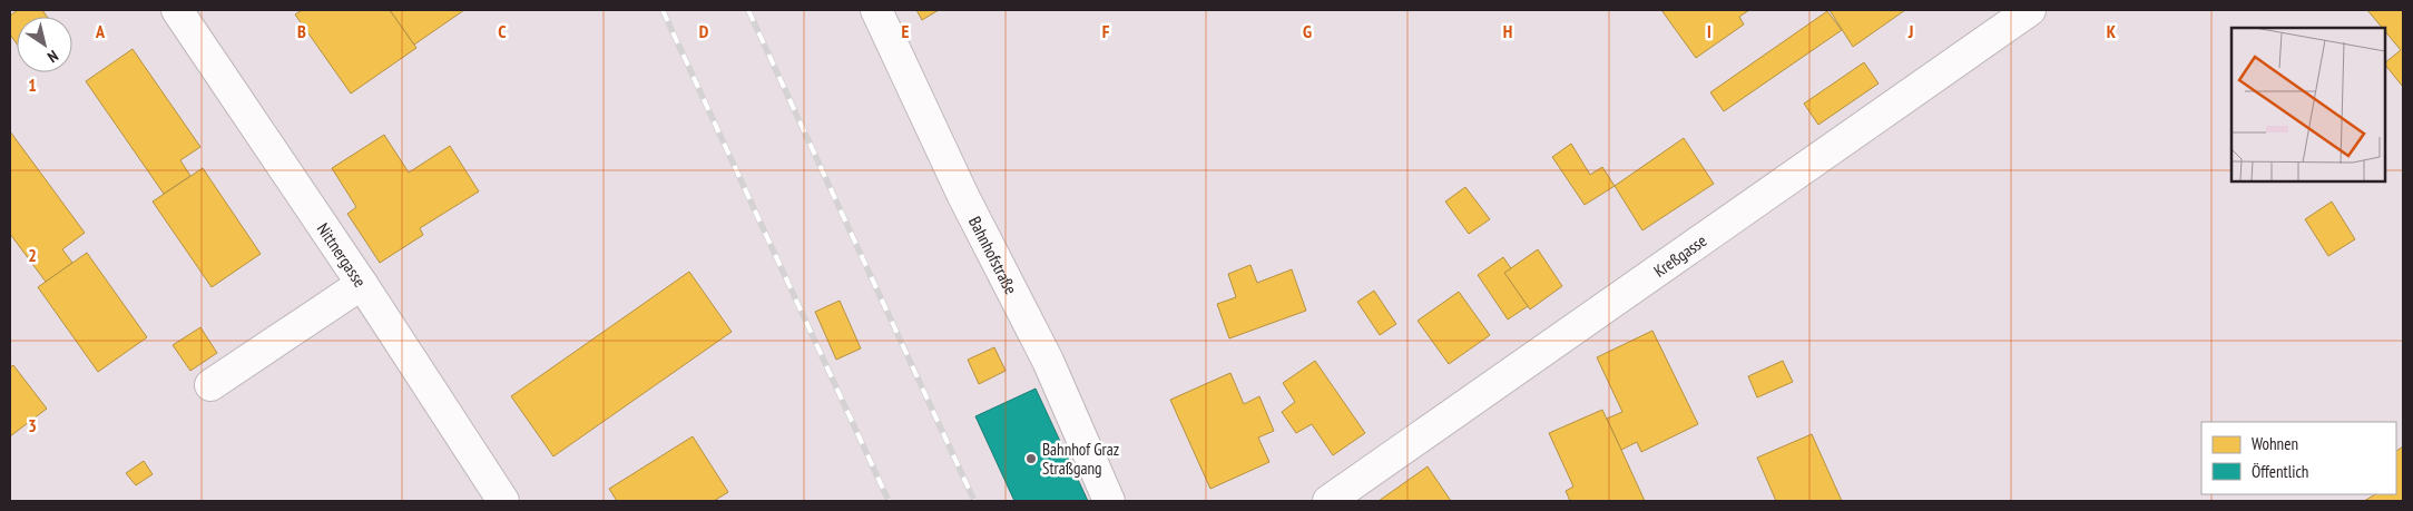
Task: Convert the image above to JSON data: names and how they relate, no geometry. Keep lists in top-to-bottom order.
{
  "streets": {
    "street": ["Nittnergasse", "Bahnhofstraße", "Kreßgasse"]
  },
  "places": ["Bahnhof Graz Straßgang"],
  "legend": ["Wohnen", "Öffentlich"],
  "north": "bottom right",
  "grid": {
    "columns": [
      "A",
      "B",
      "C",
      "D",
      "E",
      "F",
      "G",
      "H",
      "I",
      "J",
      "K"
    ],
    "rows": ["1", "2", "3"]
  }
}
